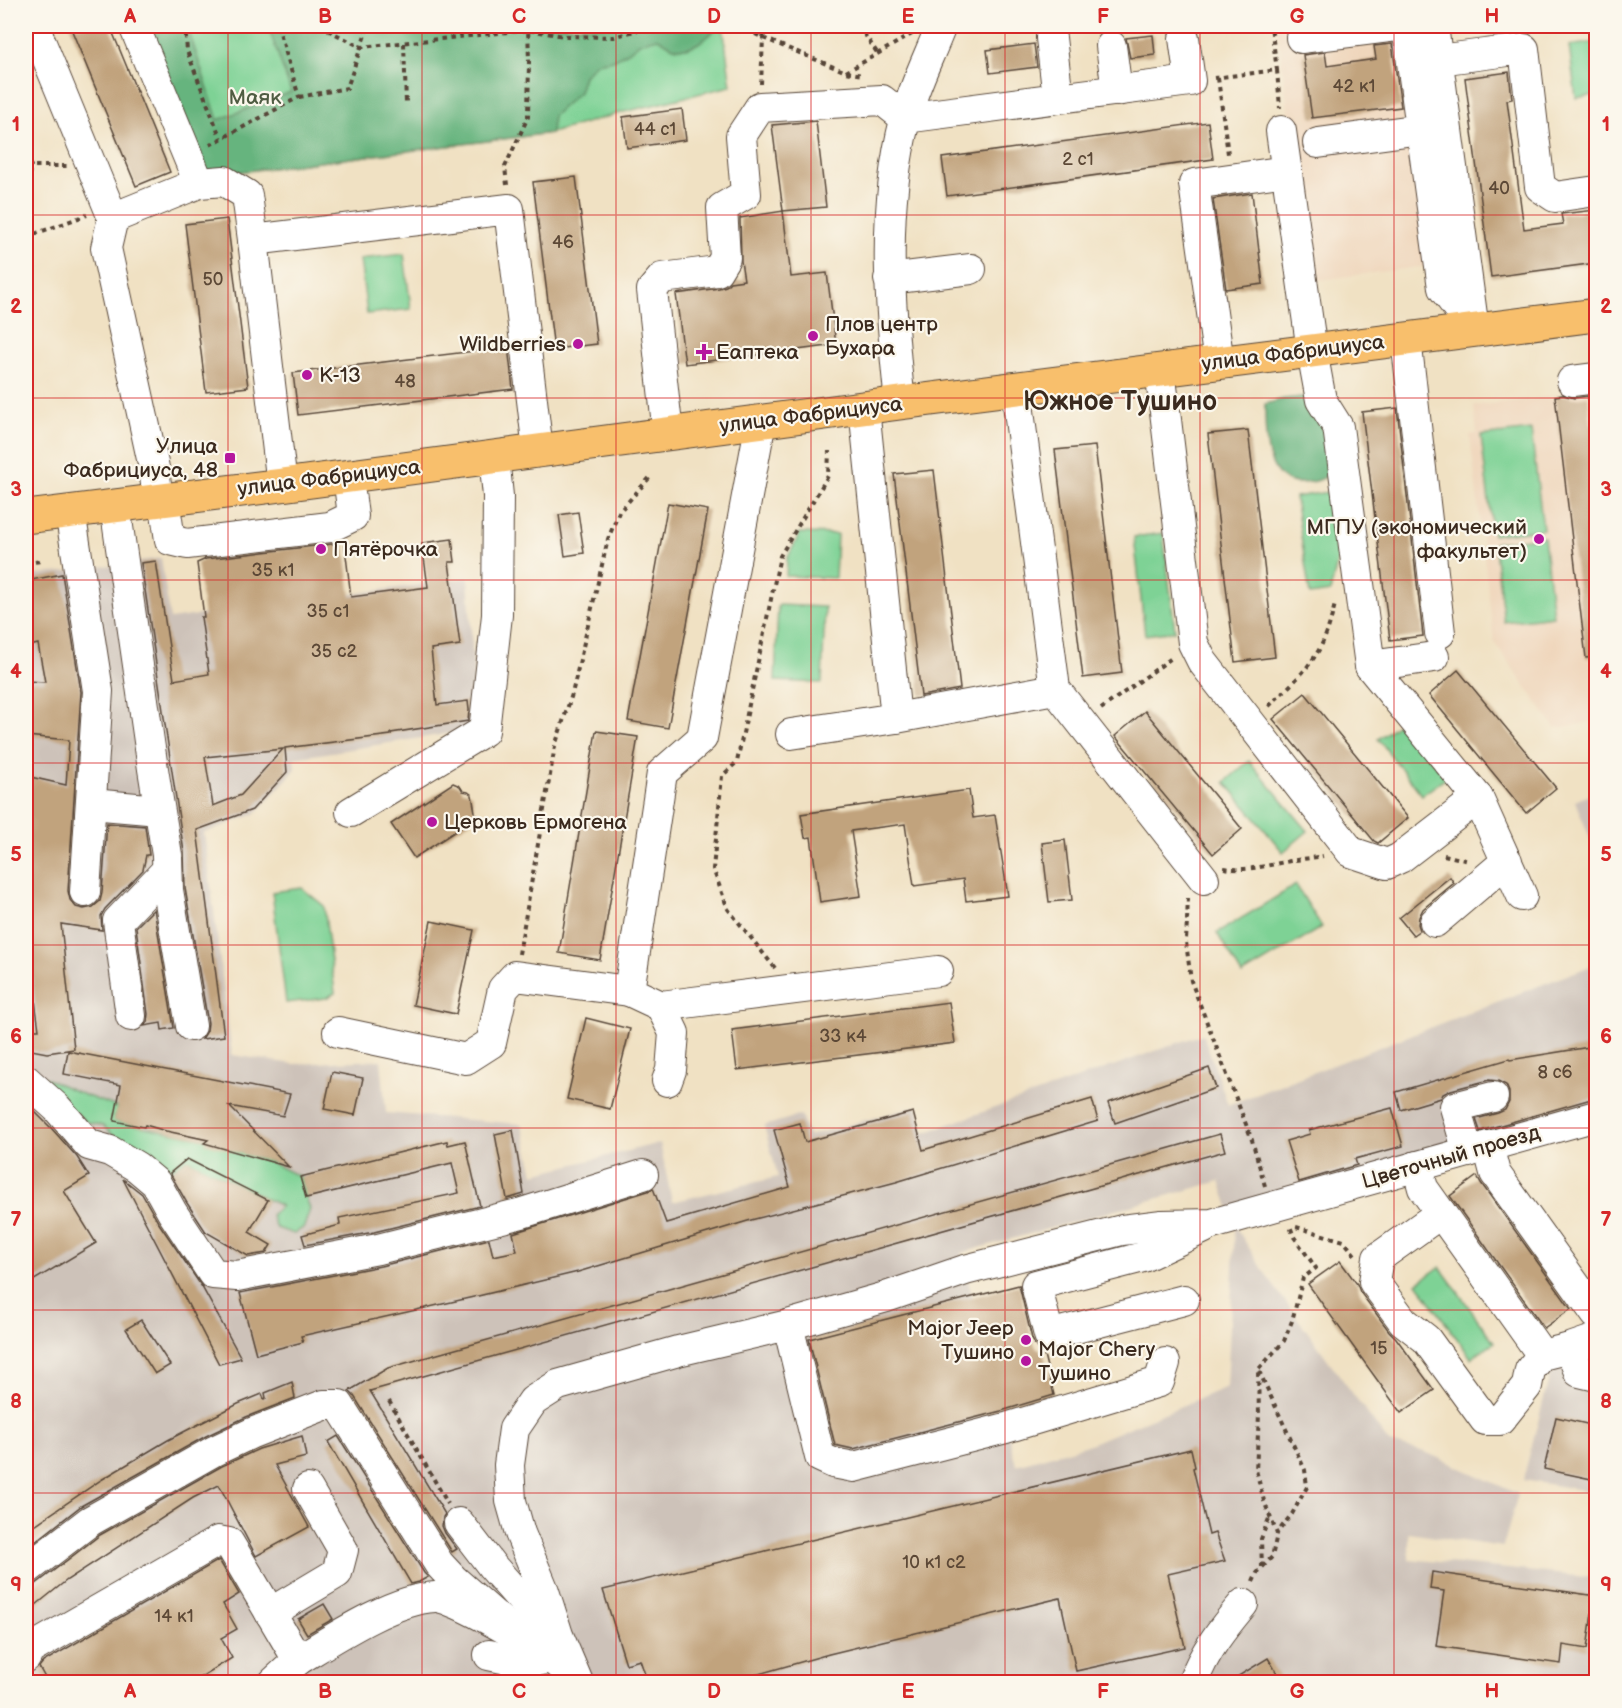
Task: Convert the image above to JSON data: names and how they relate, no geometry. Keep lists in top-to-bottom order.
{
  "streets": {
    "main road": ["улица Фабрициуса"],
    "street": ["Цветочный проезд"]
  },
  "districts": ["Южное Тушино"],
  "parks": ["Маяк"],
  "places": {
    "other": [
      "Плов центр Бухара",
      "Wildberries",
      "K-13",
      "МГПУ (экономический факультет)",
      "Пятёрочка",
      "Церковь Ермогена",
      "Major Jeep Тушино",
      "Major Chery Тушино"
    ],
    "health": ["Еаптека"],
    "transit": ["Улица Фабрициуса, 48"]
  },
  "house_numbers": [
    "42 к1",
    "44 с1",
    "2 с1",
    "40",
    "46",
    "50",
    "48",
    "35 к1",
    "35 c1",
    "35 c2",
    "33 к4",
    "8 с6",
    "15",
    "10 к1 с2",
    "14 к1"
  ],
  "grid": {
    "columns": [
      "A",
      "B",
      "C",
      "D",
      "E",
      "F",
      "G",
      "H"
    ],
    "rows": [
      "1",
      "2",
      "3",
      "4",
      "5",
      "6",
      "7",
      "8",
      "9"
    ]
  }
}
